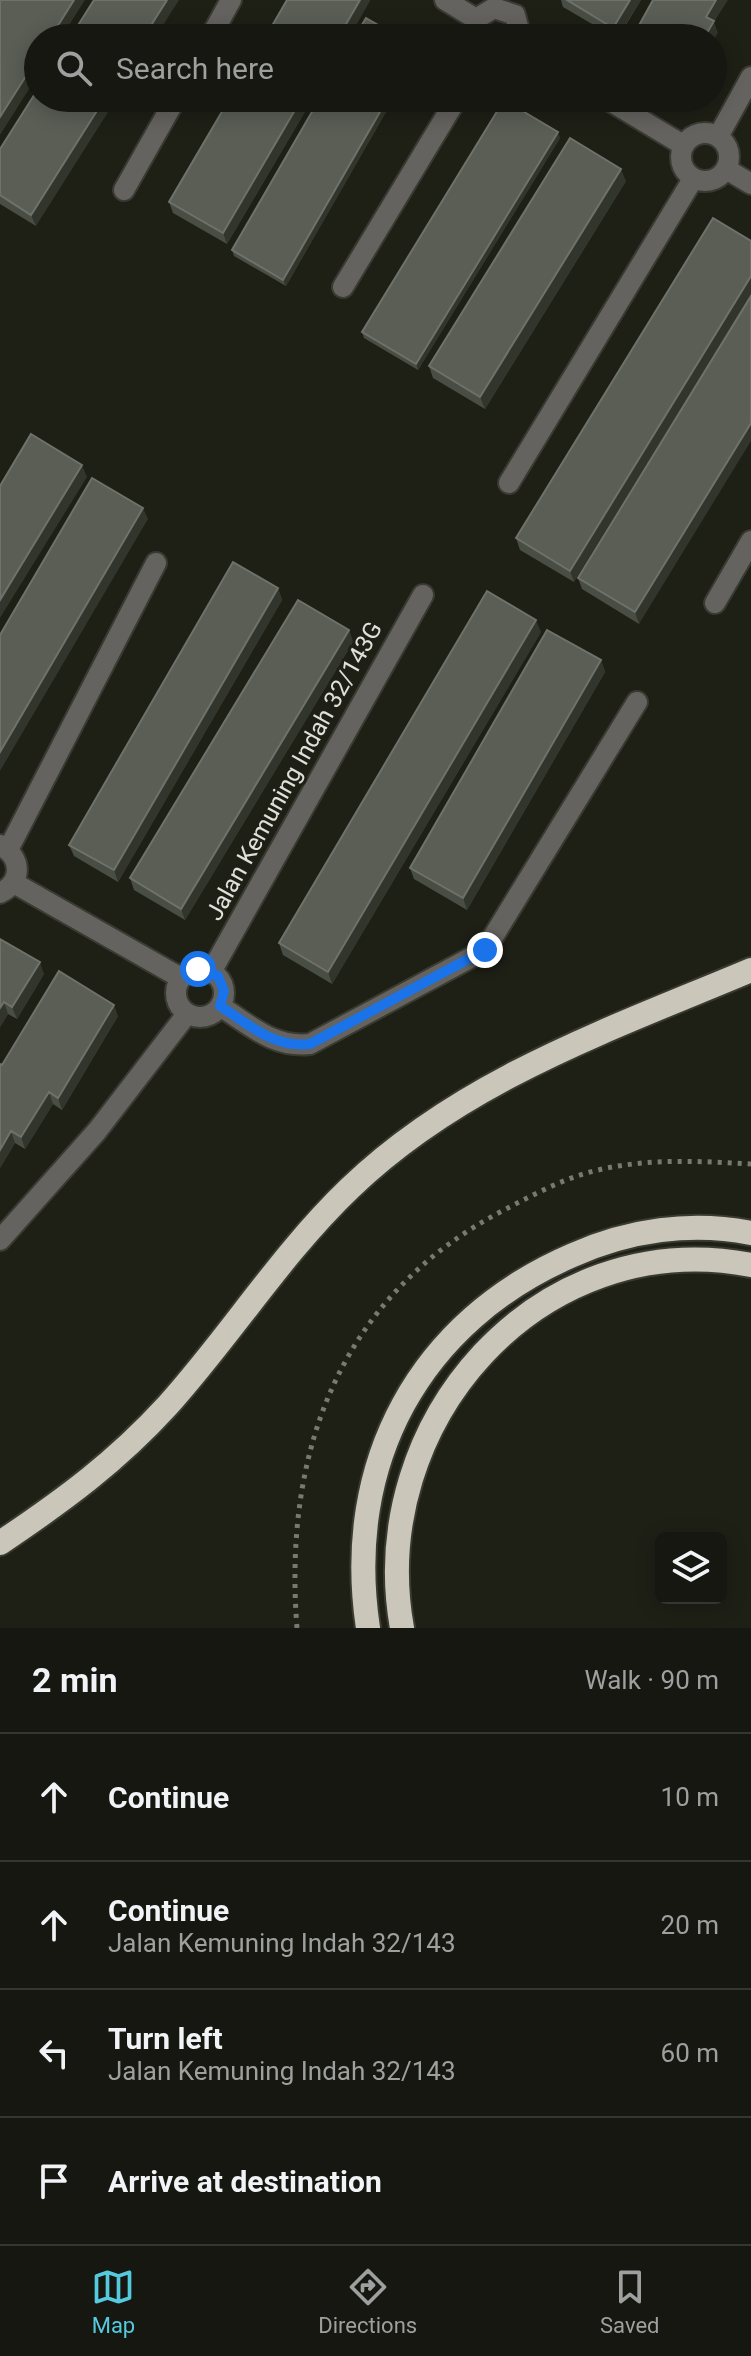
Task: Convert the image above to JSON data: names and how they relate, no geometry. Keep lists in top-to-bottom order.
{
  "streets": {
    "street": ["Jalan Kemuning Indah 32/143G"]
  },
  "page": {
    "search": "Search here",
    "heading": ["2 min", "Walk · 90 m"],
    "list": [
      ["Continue", "10 m"],
      ["Continue", "Jalan Kemuning Indah 32/143", "20 m"],
      ["Turn left", "Jalan Kemuning Indah 32/143", "60 m"],
      "Arrive at destination"
    ],
    "nav": ["Map", "Directions", "Saved"]
  }
}
